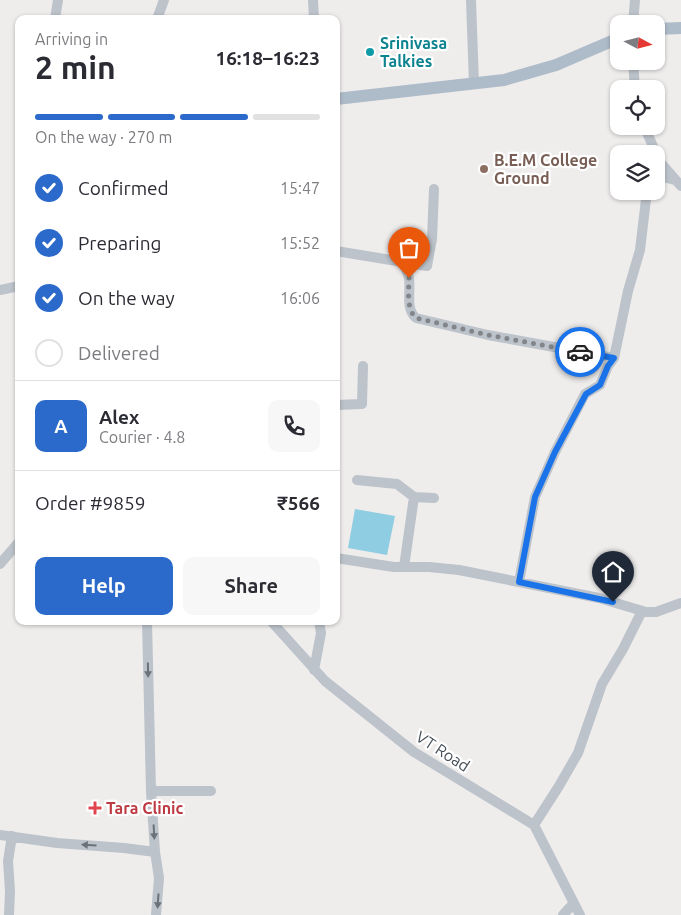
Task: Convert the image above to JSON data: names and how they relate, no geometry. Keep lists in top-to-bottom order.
{
  "streets": {
    "street": ["VT Road"]
  },
  "places": {
    "other": ["Srinivasa Talkies", "B.E.M College Ground"],
    "health": ["Tara Clinic"]
  },
  "north": "right",
  "page": {
    "heading": ["2 min", "Arriving in", "16:18–16:23"],
    "panel": [
      "Alex",
      "Courier · 4.8",
      "Order #9859",
      "₹566"
    ],
    "bar": "On the way · 270 m",
    "list": [
      ["Confirmed", "15:47"],
      ["Preparing", "15:52"],
      ["On the way", "16:06"],
      "Delivered"
    ],
    "round": "A",
    "buttons": ["Help", "Share"]
  }
}
